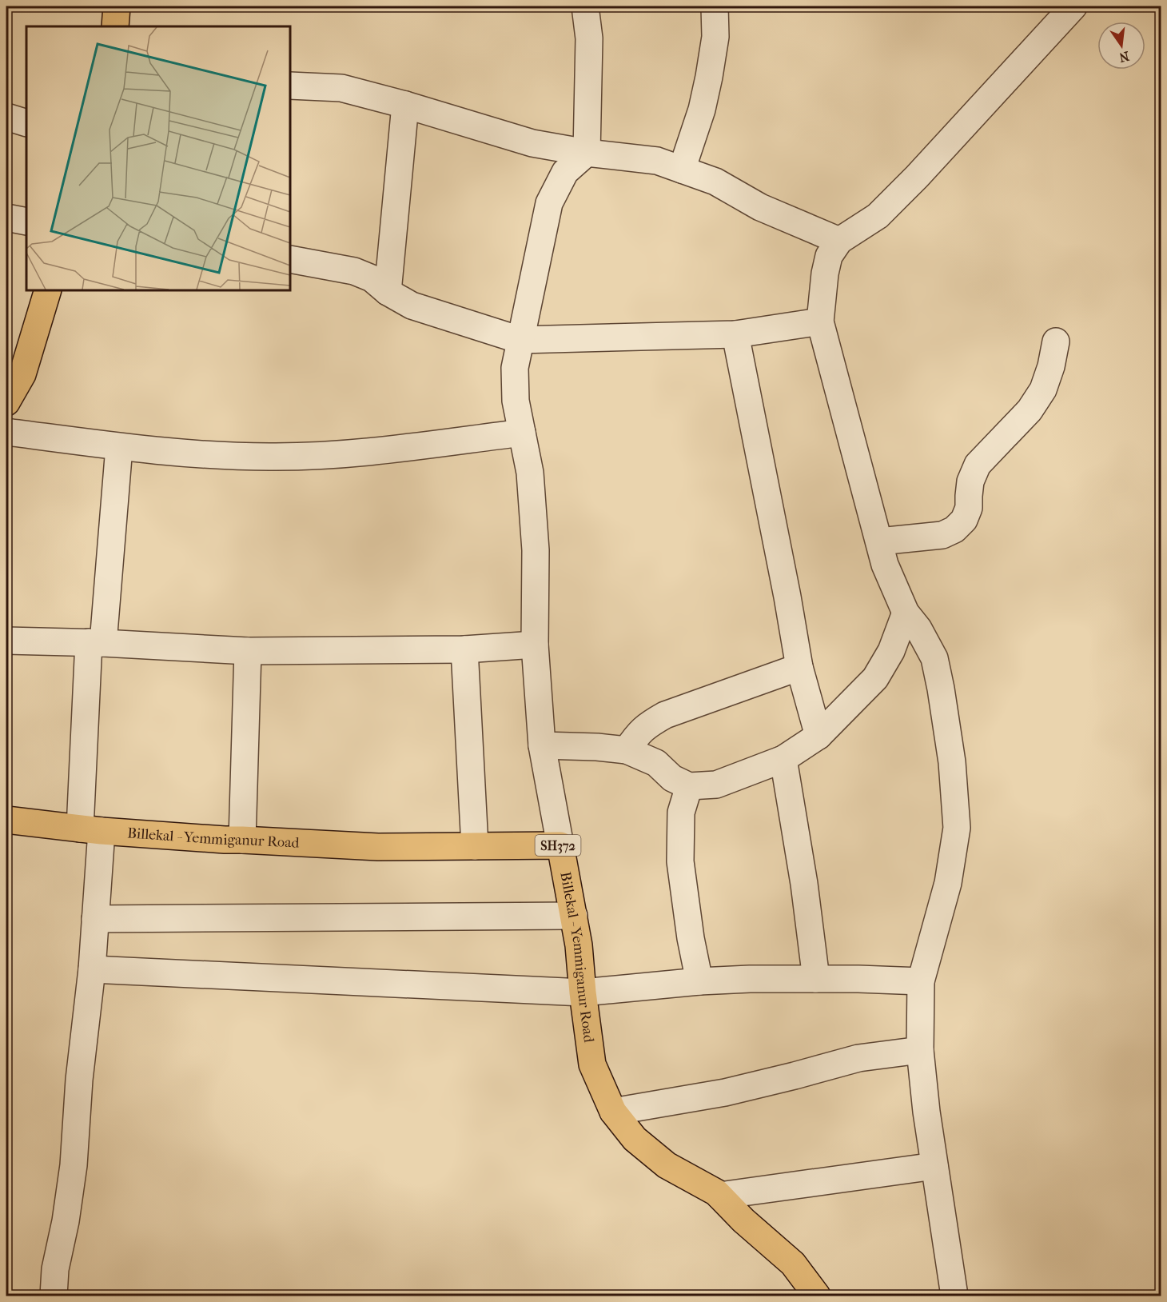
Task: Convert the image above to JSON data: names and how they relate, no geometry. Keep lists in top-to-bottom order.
{
  "streets": {
    "main road": ["Billekal - Yemmiganur Road", "SH372"]
  },
  "north": "bottom"
}
